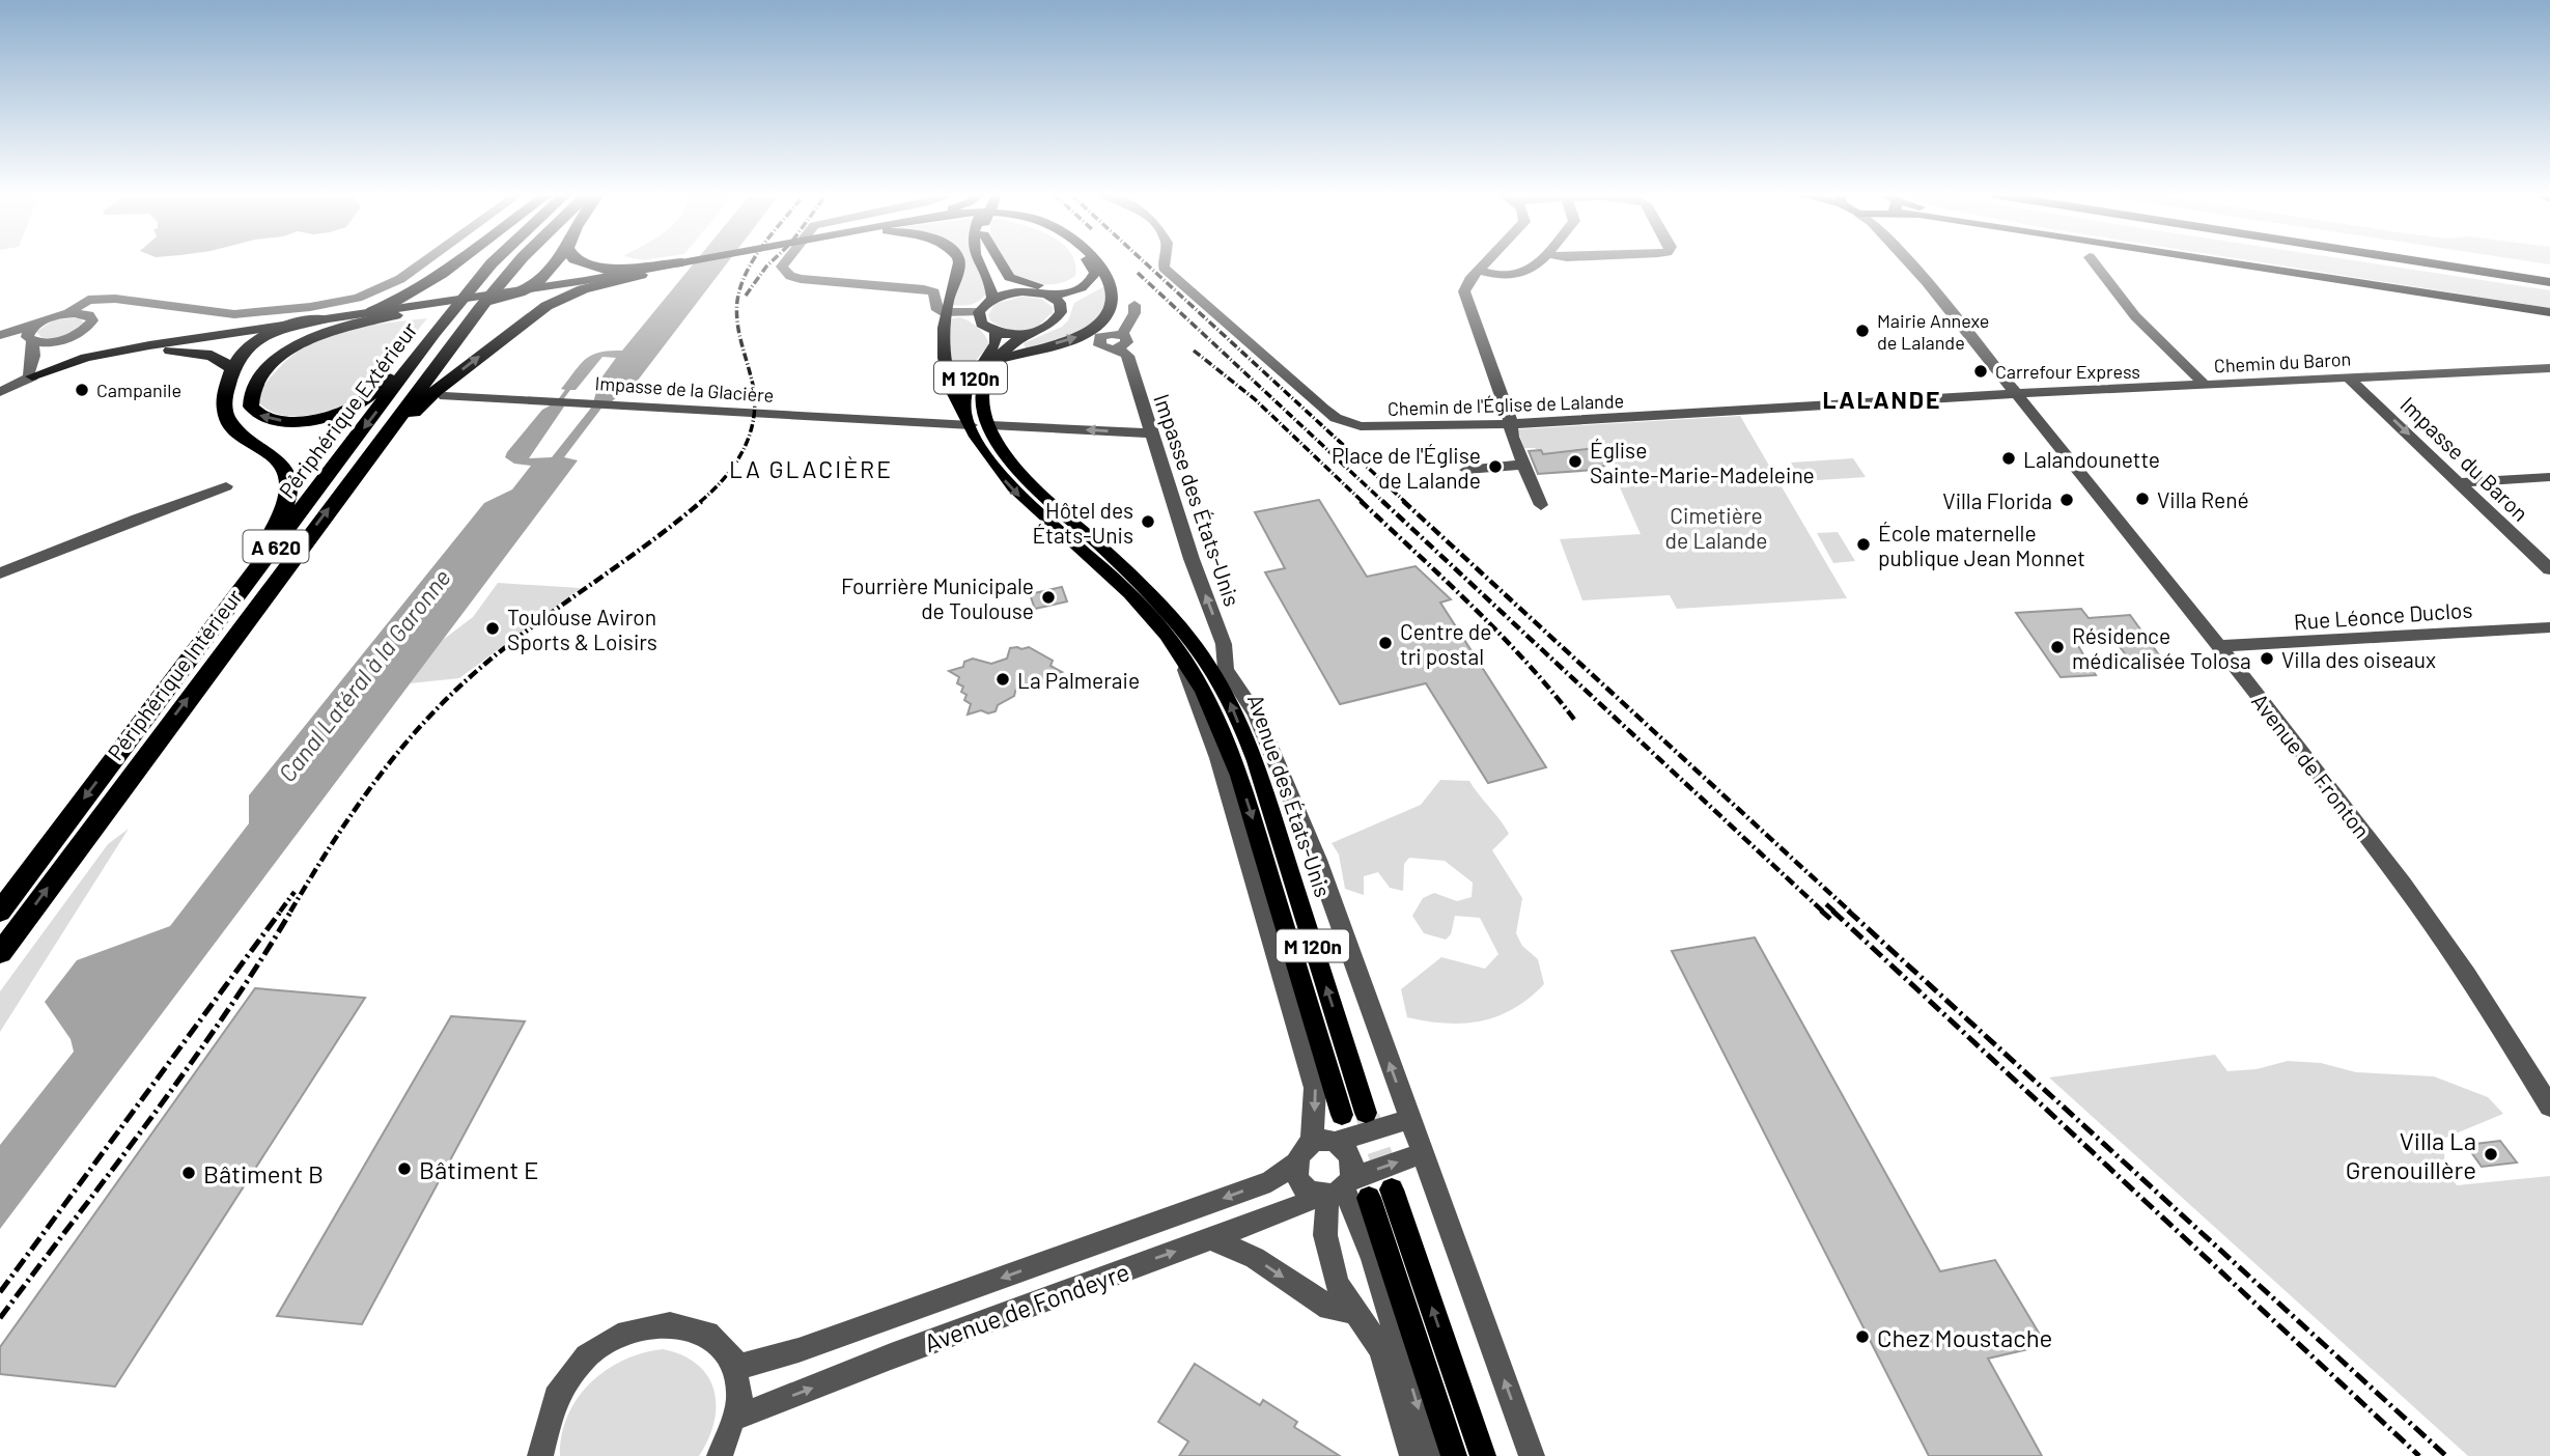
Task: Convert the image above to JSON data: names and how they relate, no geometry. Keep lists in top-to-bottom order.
{
  "streets": {
    "highway": ["Périphérique Extérieur", "A 620", "Périphérique Intérieur"],
    "main road": ["M 120n", "Avenue des États-Unis"],
    "street": [
      "Chemin du Baron",
      "Impasse de la Glacière",
      "Chemin de l'Église de Lalande",
      "Impasse du Baron",
      "Impasse des États-Unis",
      "Rue Léonce Duclos",
      "Avenue de Fronton",
      "Avenue de Fondeyre"
    ]
  },
  "crossings": [
    ["Chemin du Baron", "Chemin de l'Église de Lalande"],
    ["Chemin du Baron", "Impasse du Baron"],
    ["Chemin du Baron", "Avenue de Fronton"],
    ["M 120n", "Impasse de la Glacière"],
    ["M 120n", "Avenue des États-Unis"],
    ["Impasse de la Glacière", "Avenue des États-Unis"],
    ["Chemin de l'Église de Lalande", "Avenue de Fronton"],
    ["Impasse des États-Unis", "Avenue des États-Unis"],
    ["Rue Léonce Duclos", "Avenue de Fronton"],
    ["Avenue des États-Unis", "Avenue de Fondeyre"]
  ],
  "one_way": [
    "Périphérique Extérieur",
    "Impasse du Baron",
    "Impasse des États-Unis",
    "Périphérique Intérieur"
  ],
  "districts": ["LALANDE", "LA GLACIÈRE"],
  "water": ["Canal Latéral à la Garonne"],
  "parks": ["Cimetière de Lalande"],
  "places": [
    "Mairie Annexe de Lalande",
    "Carrefour Express",
    "Campanile",
    "Lalandounette",
    "Église Sainte-Marie-Madeleine",
    "Place de l'Église de Lalande",
    "Villa René",
    "Villa Florida",
    "Hôtel des États-Unis",
    "École maternelle publique Jean Monnet",
    "Fourrière Municipale de Toulouse",
    "Toulouse Aviron Sports & Loisirs",
    "Centre de tri postal",
    "Résidence médicalisée Tolosa",
    "Villa des oiseaux",
    "La Palmeraie",
    "Villa La Grenouillère",
    "Bâtiment E",
    "Bâtiment B",
    "Chez Moustache"
  ]
}
